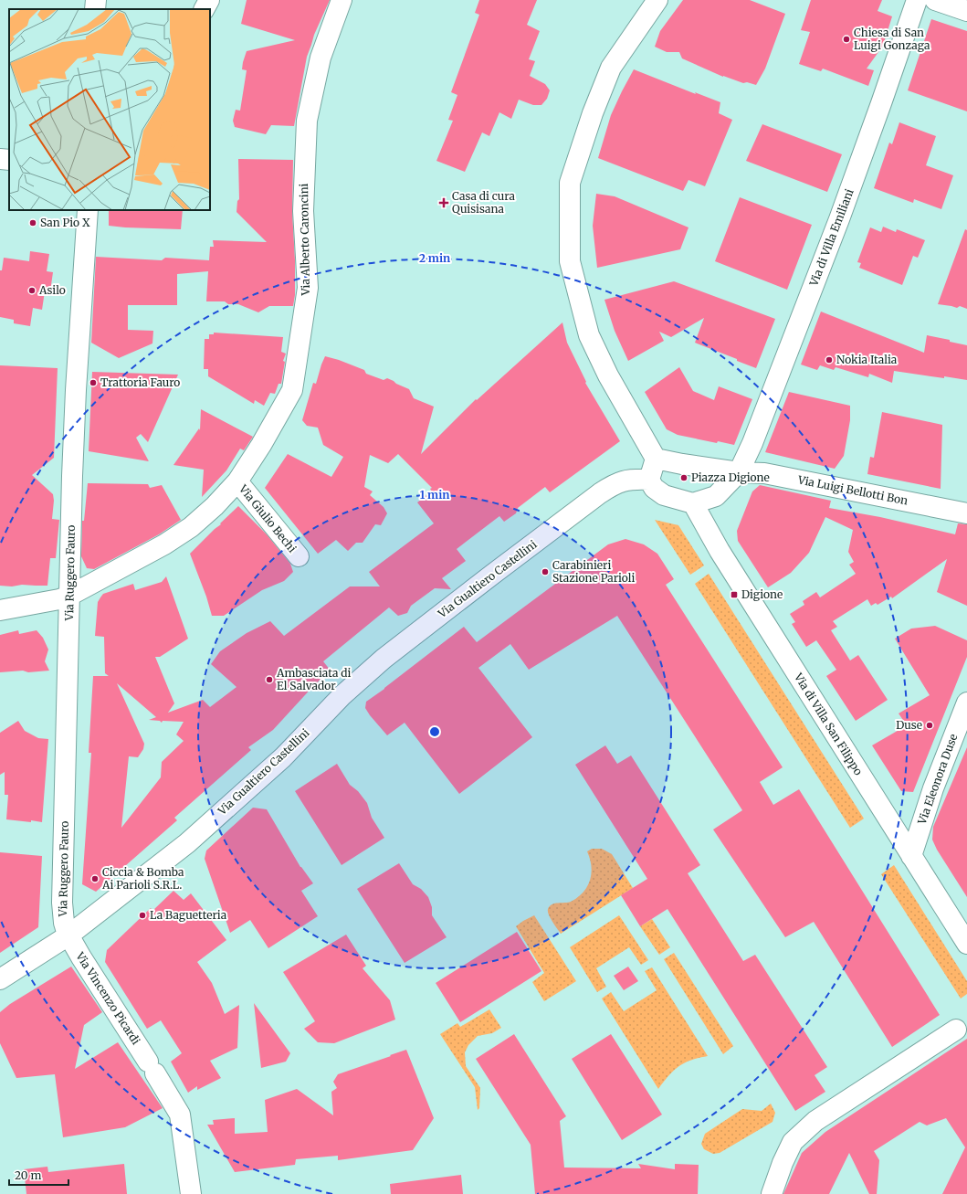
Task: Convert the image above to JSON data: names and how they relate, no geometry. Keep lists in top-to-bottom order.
{
  "streets": {
    "street": [
      "Via di Villa Emiliani",
      "Via Alberto Caroncini",
      "Via Luigi Bellotti Bon",
      "Via Giulio Bechi",
      "Via Ruggero Fauro",
      "Via Gualtiero Castellini",
      "Via di Villa San Filippo",
      "Via Eleonora Duse",
      "Via Vincenzo Picardi"
    ]
  },
  "crossings": [
    ["Via di Villa Emiliani", "Via Luigi Bellotti Bon"],
    ["Via Alberto Caroncini", "Via Giulio Bechi"],
    ["Via Alberto Caroncini", "Via Ruggero Fauro"],
    ["Via Ruggero Fauro", "Via Gualtiero Castellini"],
    ["Via Ruggero Fauro", "Via Vincenzo Picardi"],
    ["Via Gualtiero Castellini", "Via Vincenzo Picardi"],
    ["Via di Villa San Filippo", "Via Eleonora Duse"]
  ],
  "places": {
    "other": [
      "Chiesa di San Luigi Gonzaga",
      "San Pio X",
      "Asilo",
      "Nokia Italia",
      "Trattoria Fauro",
      "Piazza Digione",
      "Carabinieri Stazione Parioli",
      "Ambasciata di El Salvador",
      "Duse",
      "Ciccia & Bomba Ai Parioli S.R.L.",
      "La Baguetteria"
    ],
    "health": ["Casa di cura Quisisana"],
    "transit": ["Digione"]
  },
  "scale_bar": "20 m",
  "rings": ["2 min", "1 min"]
}
